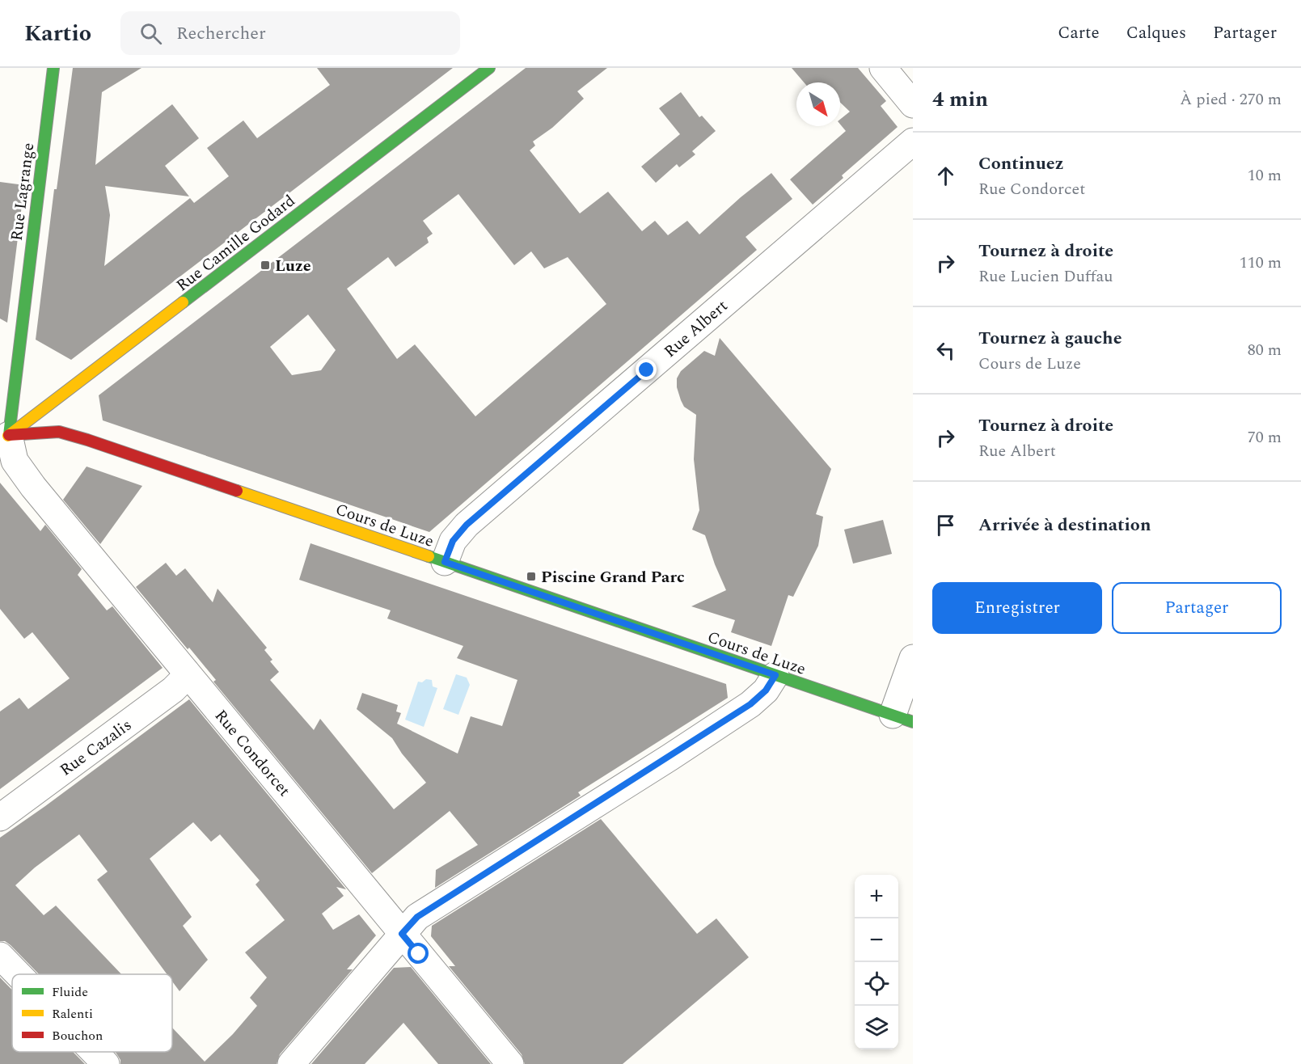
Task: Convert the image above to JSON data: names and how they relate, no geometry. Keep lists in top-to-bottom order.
{
  "streets": {
    "street": [
      "Rue Lagrange",
      "Rue Camille Godard",
      "Rue Albert",
      "Cours de Luze",
      "Rue Cazalis",
      "Rue Condorcet"
    ]
  },
  "crossings": [
    ["Rue Lagrange", "Rue Camille Godard"],
    ["Rue Lagrange", "Cours de Luze"],
    ["Rue Lagrange", "Rue Condorcet"],
    ["Rue Camille Godard", "Cours de Luze"],
    ["Rue Camille Godard", "Rue Condorcet"],
    ["Rue Albert", "Cours de Luze"],
    ["Cours de Luze", "Rue Condorcet"],
    ["Rue Cazalis", "Rue Condorcet"]
  ],
  "places": {
    "transit": ["Luze", "Piscine Grand Parc"]
  },
  "legend": ["Fluide", "Ralenti", "Bouchon"],
  "north": "bottom right",
  "page": {
    "header": "Kartio",
    "search": "Rechercher",
    "nav": ["Carte", "Calques", "Partager"],
    "heading": ["4 min", "À pied · 270 m"],
    "list": [
      ["Continuez", "Rue Condorcet", "10 m"],
      ["Tournez à droite", "Rue Lucien Duffau", "110 m"],
      ["Tournez à gauche", "Cours de Luze", "80 m"],
      ["Tournez à droite", "Rue Albert", "70 m"],
      "Arrivée à destination"
    ],
    "buttons": ["Enregistrer", "Partager"],
    "map_buttons": ["+", "−"]
  }
}
